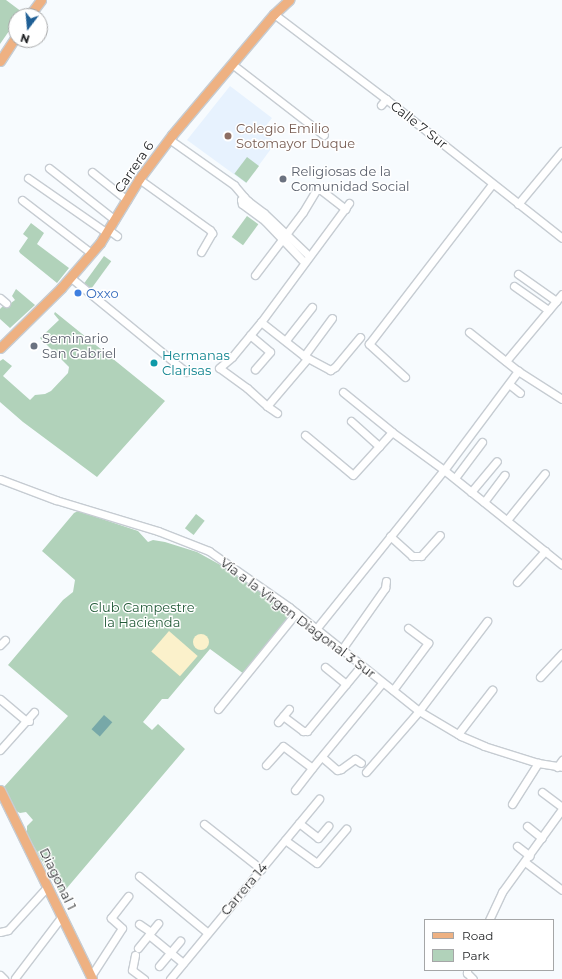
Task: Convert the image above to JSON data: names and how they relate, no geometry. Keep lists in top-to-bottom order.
{
  "streets": {
    "main road": ["Carrera 6", "Diagonal 1"],
    "street": ["Calle 7 Sur", "Vía a la Virgen Diagonal 3 Sur", "Carrera 14"]
  },
  "crossings": [
    ["Calle 7 Sur", "Carrera 6"]
  ],
  "parks": ["Club Campestre la Hacienda"],
  "places": [
    "Colegio Emilio Sotomayor Duque",
    "Religiosas de la Comunidad Social",
    "Oxxo",
    "Seminario San Gabriel",
    "Hermanas Clarisas"
  ],
  "legend": ["Road", "Park"],
  "north": "bottom"
}
